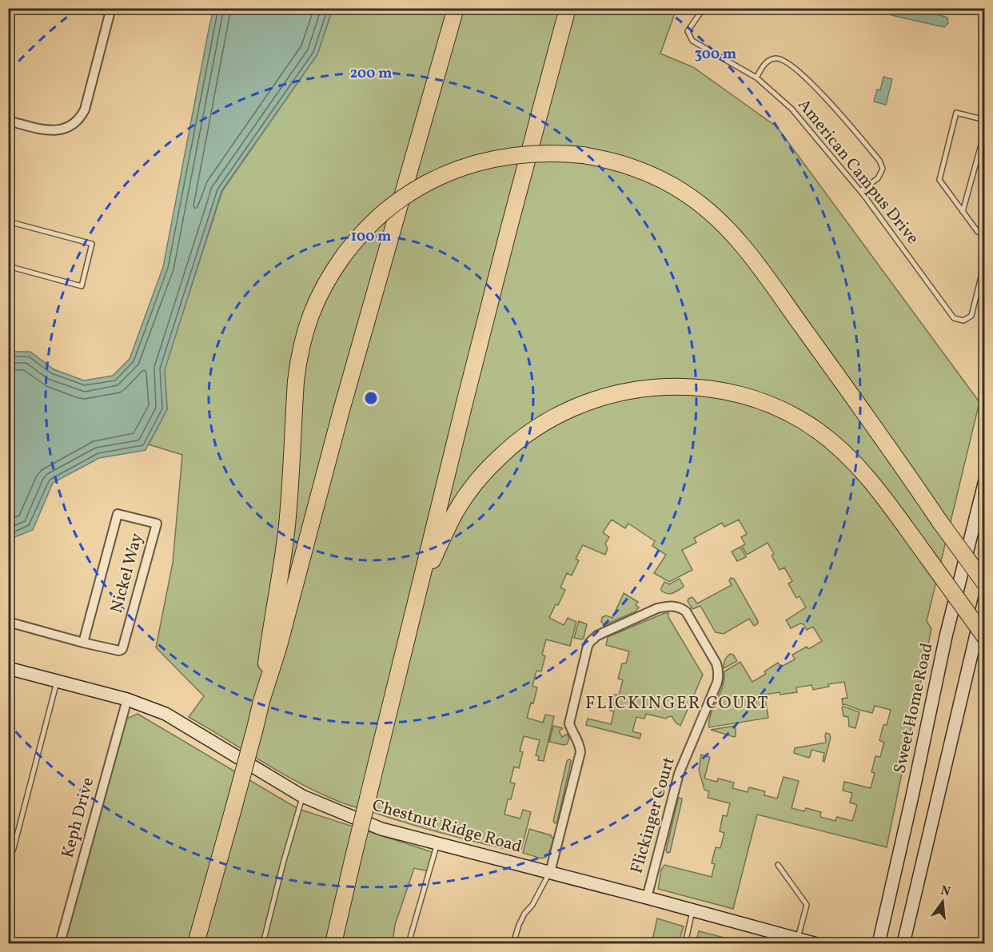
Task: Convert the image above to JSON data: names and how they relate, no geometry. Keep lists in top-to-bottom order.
{
  "streets": {
    "street": [
      "Nickel Way",
      "Sweet Home Road",
      "Flickinger Court",
      "Keph Drive",
      "Chestnut Ridge Road"
    ],
    "lane": ["American Campus Drive"]
  },
  "crossings": [
    ["Flickinger Court", "Chestnut Ridge Road"],
    ["Keph Drive", "Chestnut Ridge Road"]
  ],
  "districts": ["FLICKINGER COURT"],
  "north": "top",
  "rings": ["300 m", "200 m", "100 m"]
}
